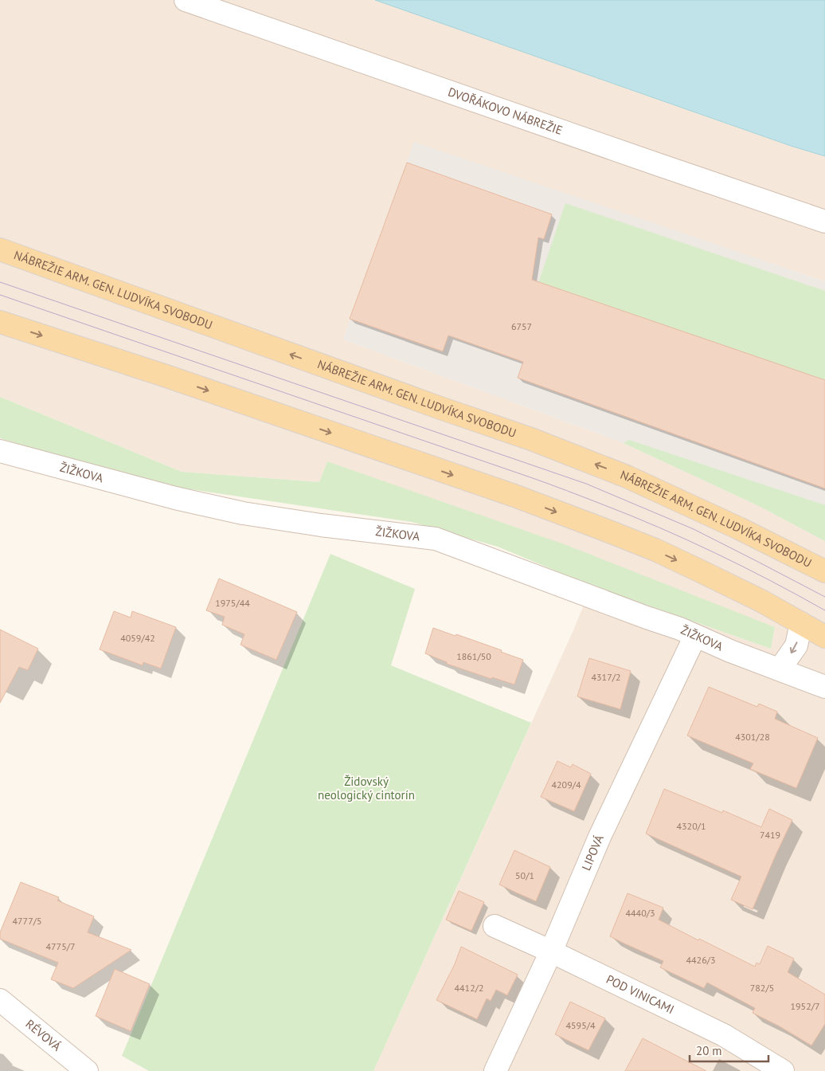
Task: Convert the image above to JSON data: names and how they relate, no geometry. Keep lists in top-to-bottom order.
{
  "streets": {
    "main road": ["NÁBREŽIE ARM. GEN. LUDVÍKA SVOBODU"],
    "street": [
      "DVOŘÁKOVO NÁBREŽIE",
      "ŽIŽKOVA",
      "LIPOVÁ",
      "POD VINICAMI",
      "RÉVOVÁ"
    ]
  },
  "crossings": [
    ["ŽIŽKOVA", "LIPOVÁ"],
    ["LIPOVÁ", "POD VINICAMI"]
  ],
  "parks": ["Židovský neologický cintorín"],
  "house_numbers": [
    "6757",
    "1975/44",
    "4059/42",
    "1861/50",
    "4317/2",
    "4301/28",
    "4209/4",
    "4320/1",
    "7419",
    "50/1",
    "4440/3",
    "4777/5",
    "4775/7",
    "4426/3",
    "4412/2",
    "782/5",
    "1952/7",
    "4595/4"
  ],
  "scale_bar": "20 m"
}
